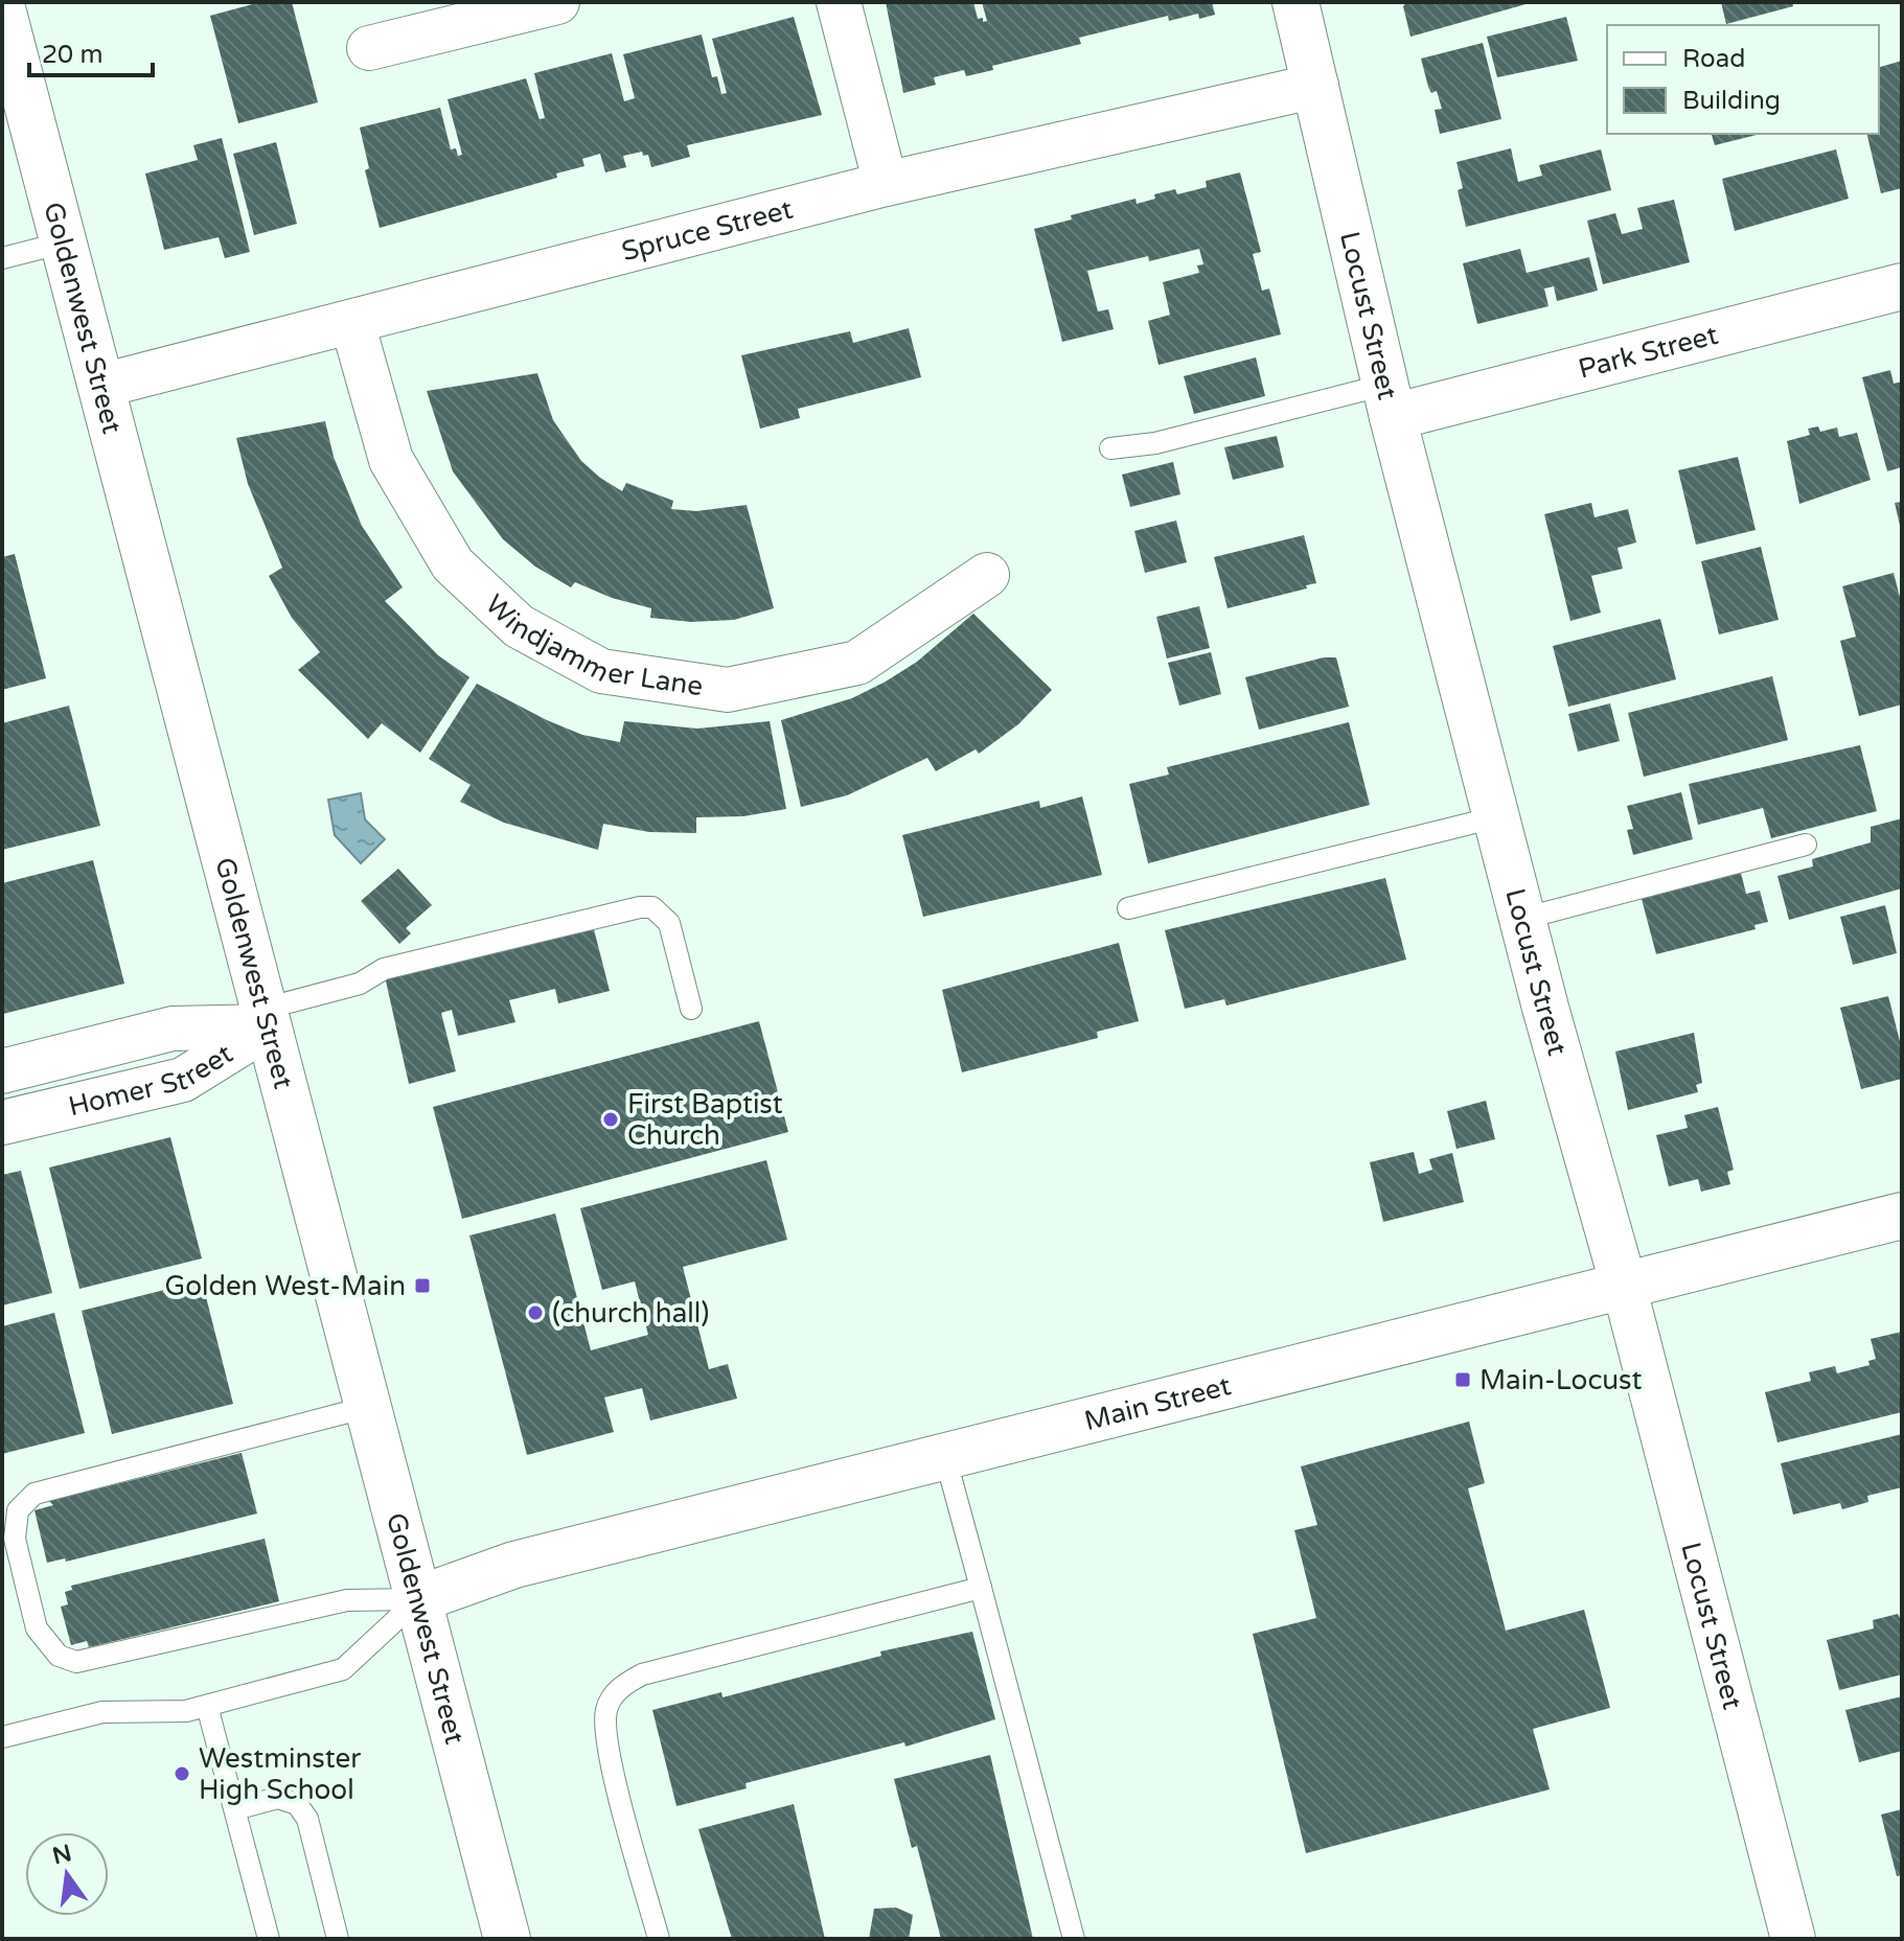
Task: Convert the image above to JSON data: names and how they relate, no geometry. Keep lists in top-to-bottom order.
{
  "streets": {
    "street": [
      "Spruce Street",
      "Locust Street",
      "Goldenwest Street",
      "Park Street",
      "Windjammer Lane",
      "Homer Street",
      "Main Street"
    ]
  },
  "crossings": [
    ["Spruce Street", "Locust Street"],
    ["Spruce Street", "Goldenwest Street"],
    ["Spruce Street", "Windjammer Lane"],
    ["Locust Street", "Park Street"],
    ["Locust Street", "Main Street"],
    ["Goldenwest Street", "Homer Street"],
    ["Goldenwest Street", "Main Street"]
  ],
  "places": {
    "other": ["First Baptist Church", "(church hall)", "Westminster High School"],
    "transit": ["Golden West-Main", "Main-Locust"]
  },
  "legend": ["Road", "Building"],
  "scale_bar": "20 m",
  "north": "top"
}
